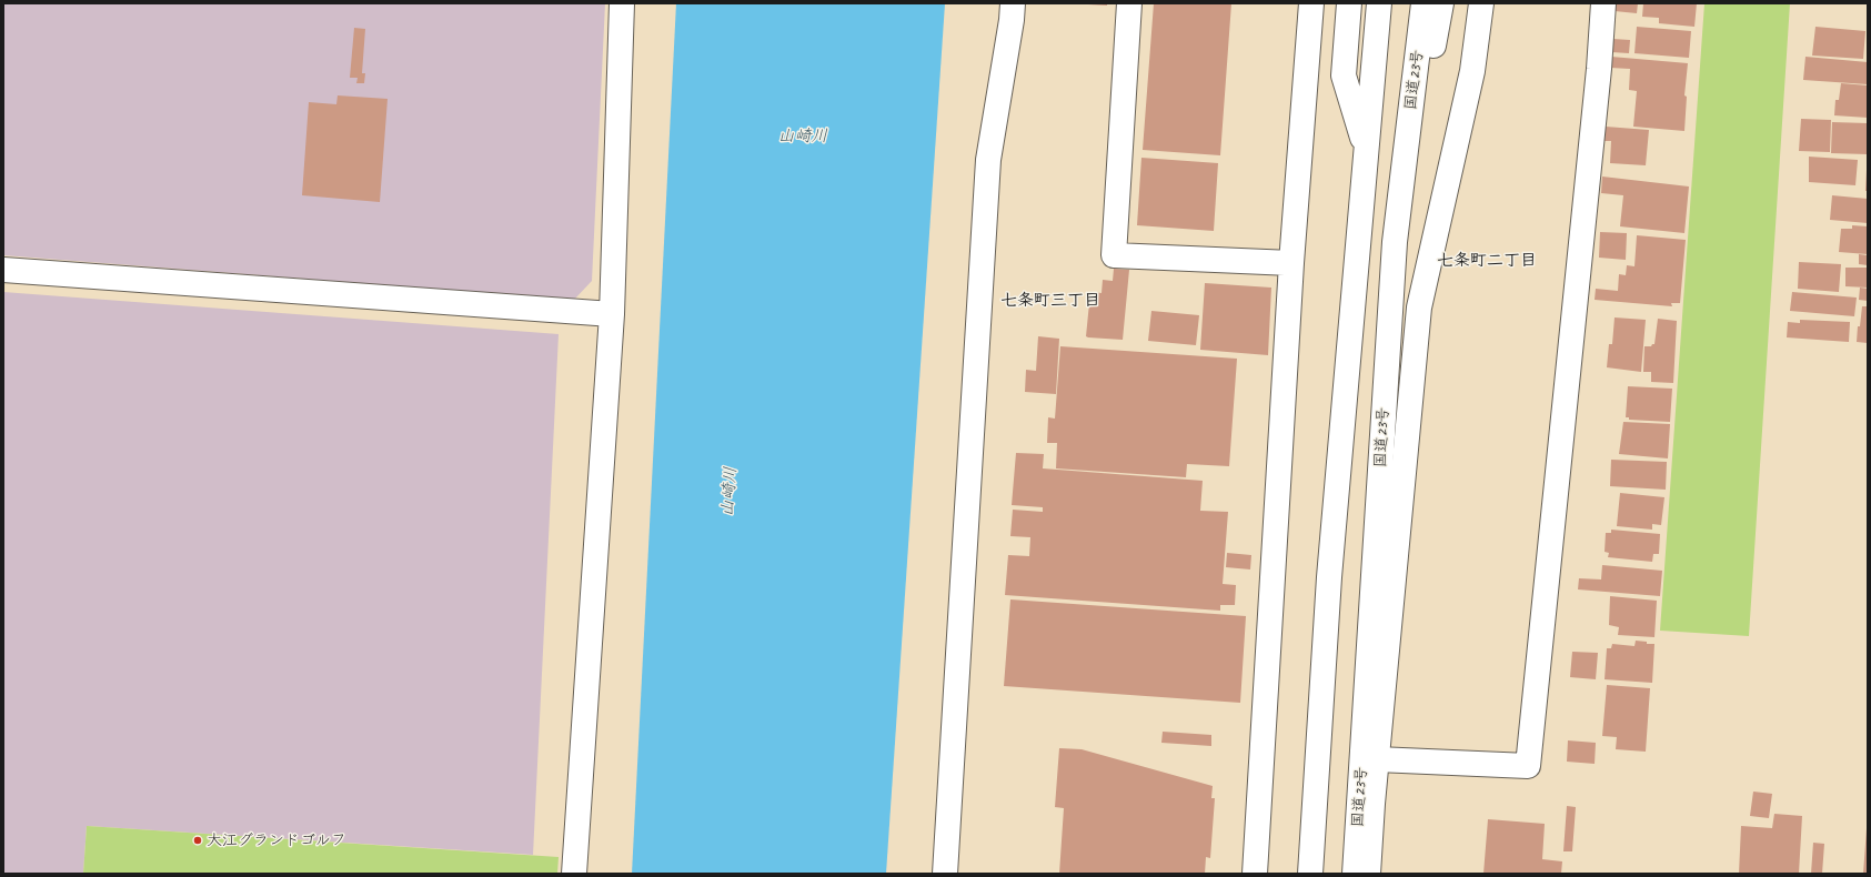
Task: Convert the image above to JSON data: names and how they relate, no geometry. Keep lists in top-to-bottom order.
{
  "streets": {
    "main road": ["国道23号"]
  },
  "districts": ["七条町二丁目", "七条町三丁目"],
  "water": ["山崎川"],
  "places": ["大江グランドゴルフ"]
}
